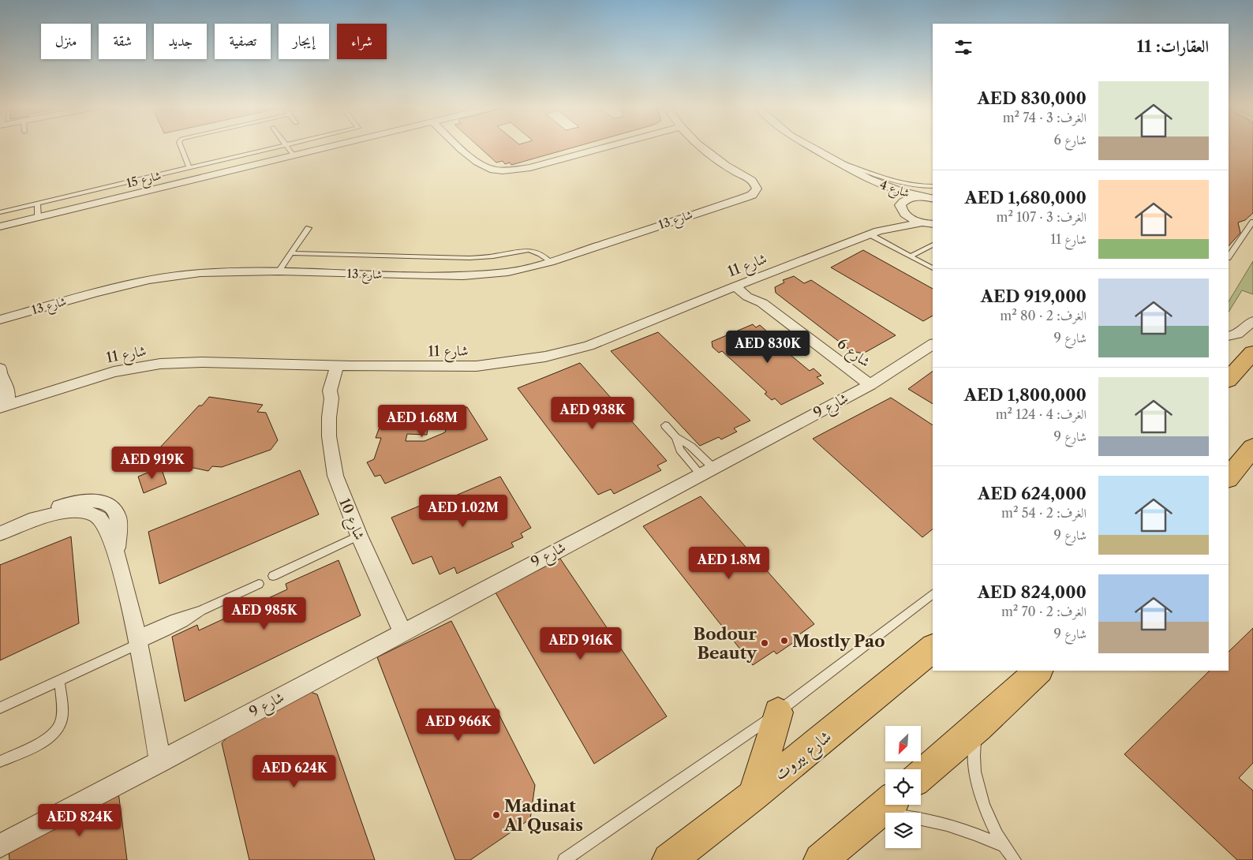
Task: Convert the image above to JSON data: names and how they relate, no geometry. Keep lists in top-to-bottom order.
{
  "streets": {
    "main road": ["شارع بيروت"],
    "street": [
      "شارع 15",
      "شارع 4",
      "شارع 13",
      "شارع 11",
      "شارع 6",
      "شارع 9",
      "شارع 10"
    ]
  },
  "crossings": [
    ["شارع 4", "شارع 11"],
    ["شارع 11", "شارع 6"],
    ["شارع 11", "شارع 10"],
    ["شارع 6", "شارع 9"],
    ["شارع 9", "شارع 10"]
  ],
  "places": ["Mostly Pao", "Bodour Beauty", "Madinat Al Qusais"],
  "north": "bottom left",
  "page": {
    "chip": [
      "شراء",
      "إيجار",
      "تصفية",
      "جديد",
      "شقة",
      "منزل"
    ],
    "heading": "العقارات: 11",
    "list": [
      {
        "name": "AED 830,000",
        "note": "الغرف: 3 · 74 m² · شارع 6"
      },
      {
        "name": "AED 1,680,000",
        "note": "الغرف: 3 · 107 m² · شارع 11"
      },
      {
        "name": "AED 919,000",
        "note": "الغرف: 2 · 80 m² · شارع 9"
      },
      {
        "name": "AED 1,800,000",
        "note": "الغرف: 4 · 124 m² · شارع 9"
      },
      {
        "name": "AED 624,000",
        "note": "الغرف: 2 · 54 m² · شارع 9"
      },
      {
        "name": "AED 824,000",
        "note": "الغرف: 2 · 70 m² · شارع 9"
      }
    ],
    "price": [
      "AED 830K",
      "AED 938K",
      "AED 1.68M",
      "AED 919K",
      "AED 1.02M",
      "AED 1.8M",
      "AED 985K",
      "AED 916K",
      "AED 966K",
      "AED 624K",
      "AED 824K"
    ]
  }
}
